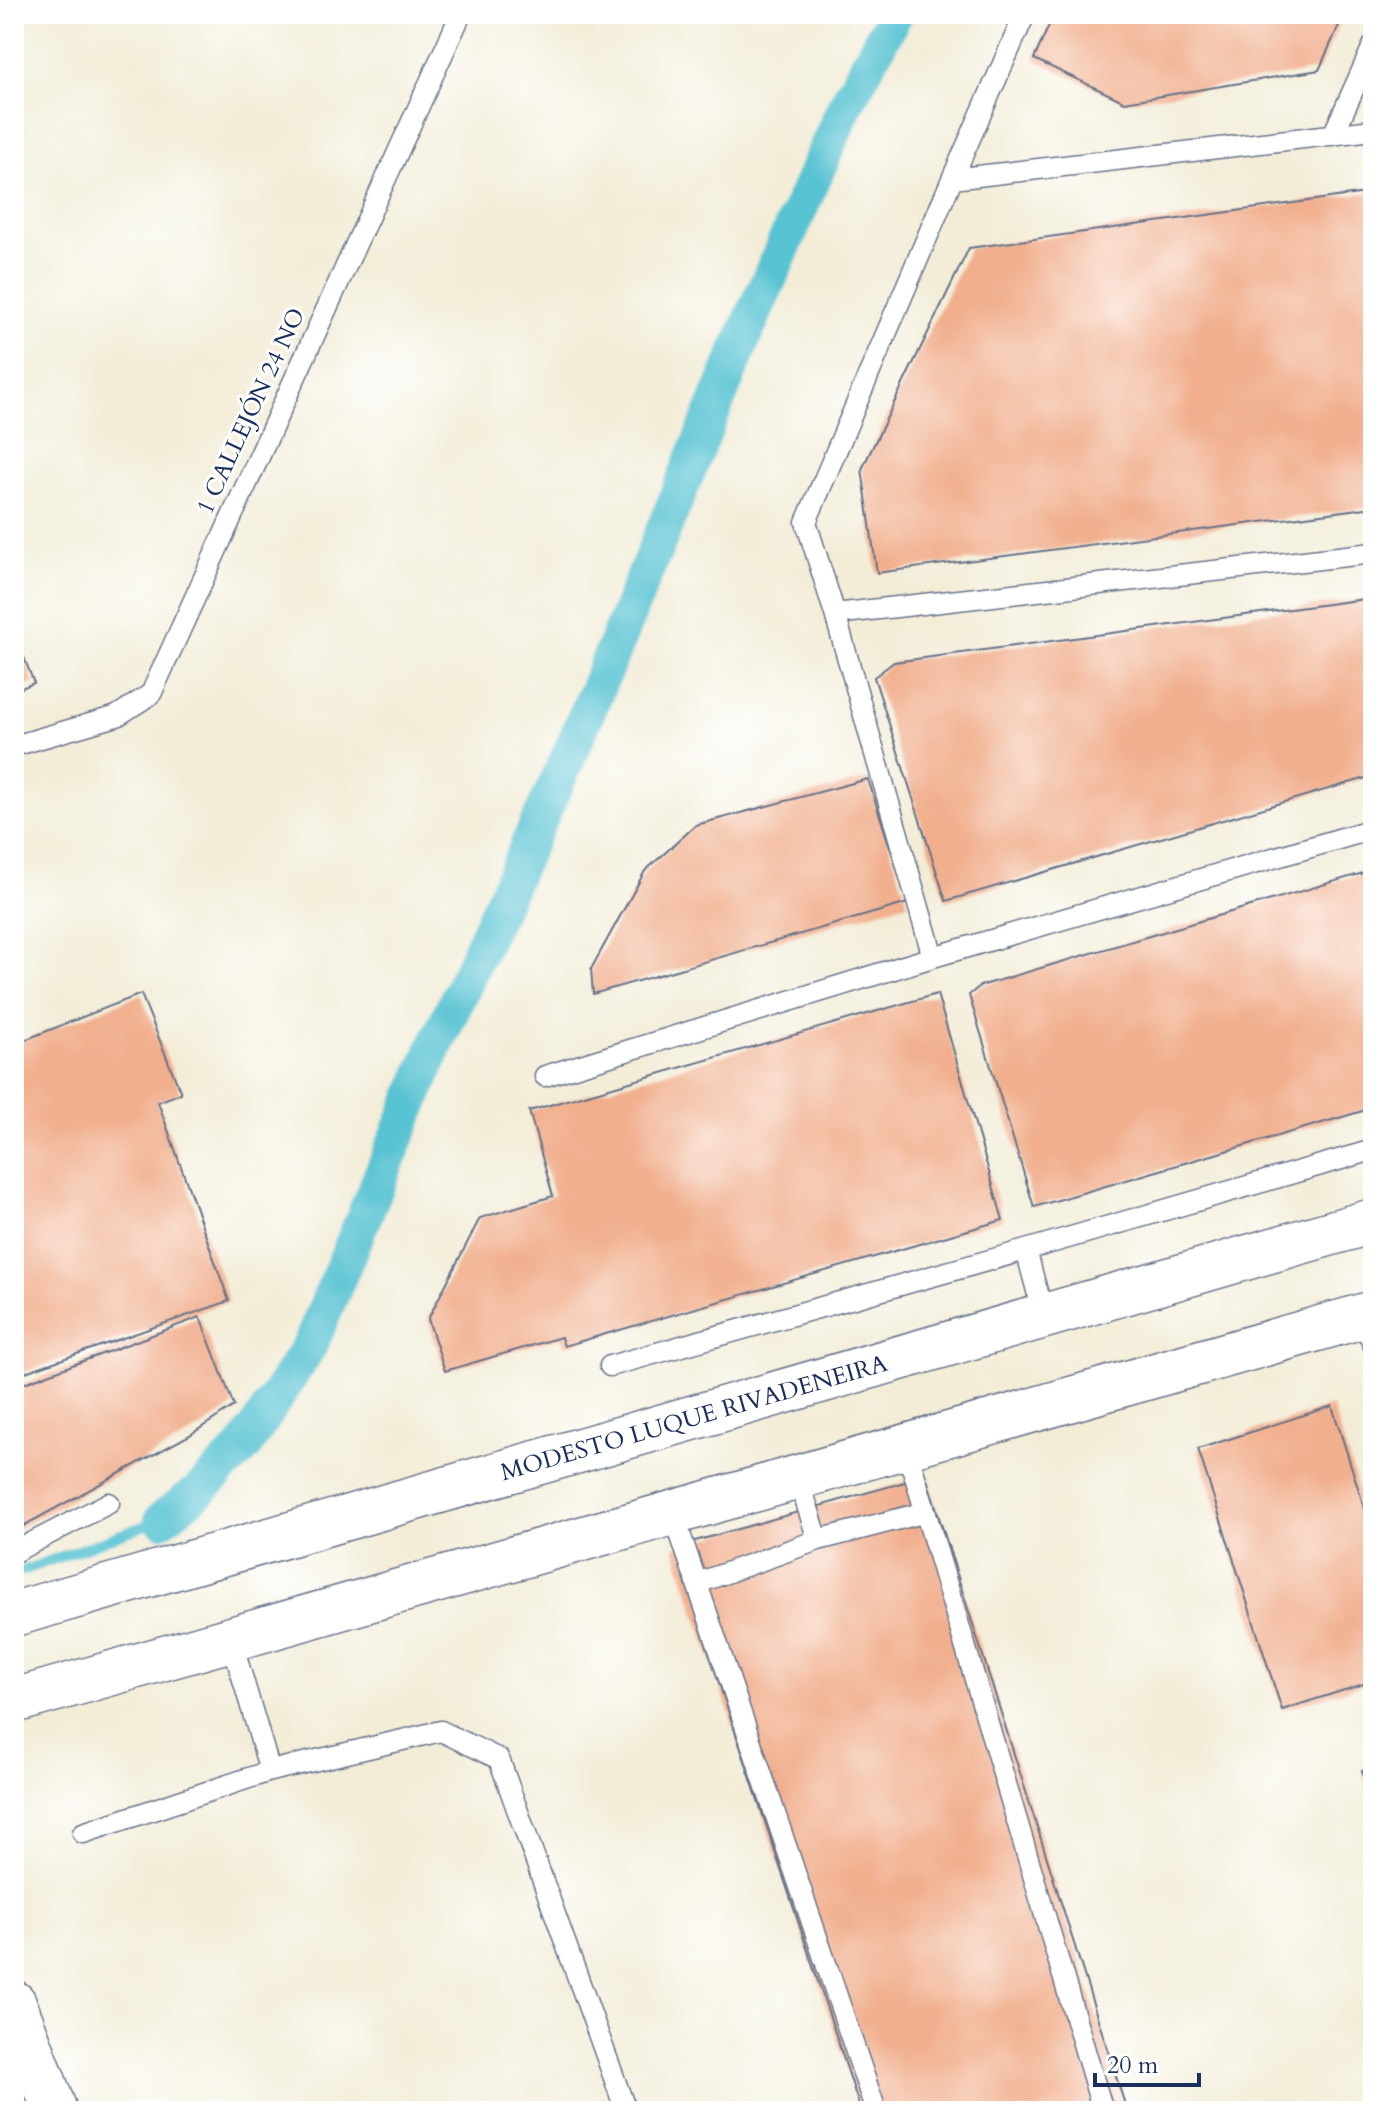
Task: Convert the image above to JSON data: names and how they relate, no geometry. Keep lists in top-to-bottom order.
{
  "streets": {
    "street": ["MODESTO LUQUE RIVADENEIRA"],
    "lane": ["1 CALLEJÓN 24 NO"]
  },
  "scale_bar": "20 m"
}
